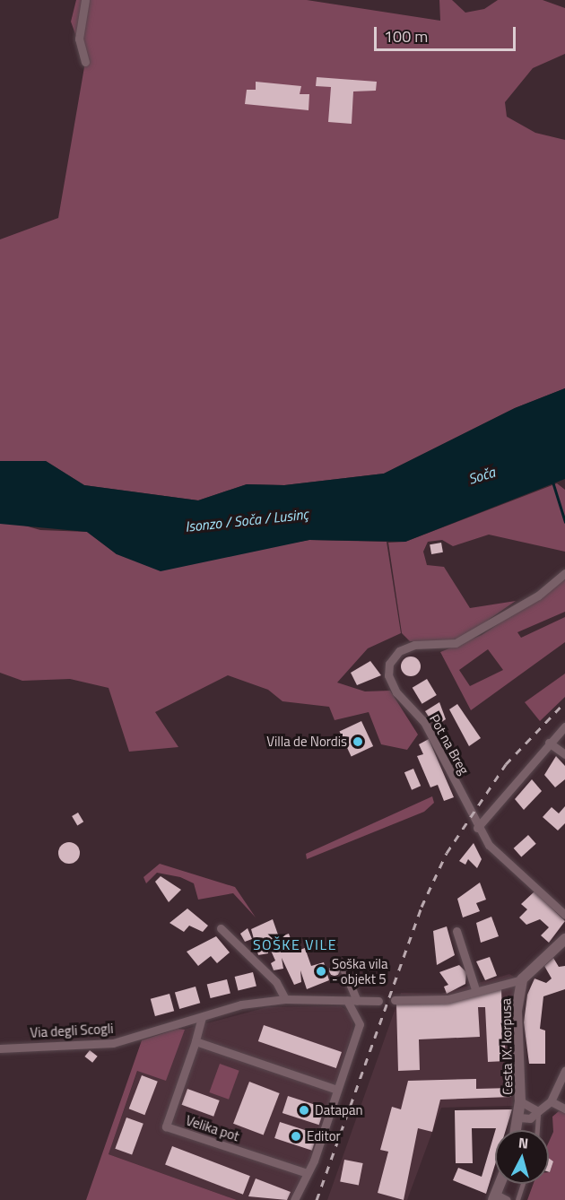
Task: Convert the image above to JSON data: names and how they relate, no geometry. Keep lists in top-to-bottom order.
{
  "streets": {
    "main road": ["Cesta IX. korpusa"],
    "street": ["Pot na Breg", "Via degli Scogli", "Velika pot"]
  },
  "crossings": [
    ["Via degli Scogli", "Velika pot"]
  ],
  "districts": ["SOŠKE VILE"],
  "water": ["Soča", "Isonzo / Soča / Lusinç"],
  "places": [
    "Villa de Nordis",
    "Soška vila - objekt 5",
    "Datapan",
    "Editor"
  ],
  "scale_bar": "100 m",
  "north": "top"
}
